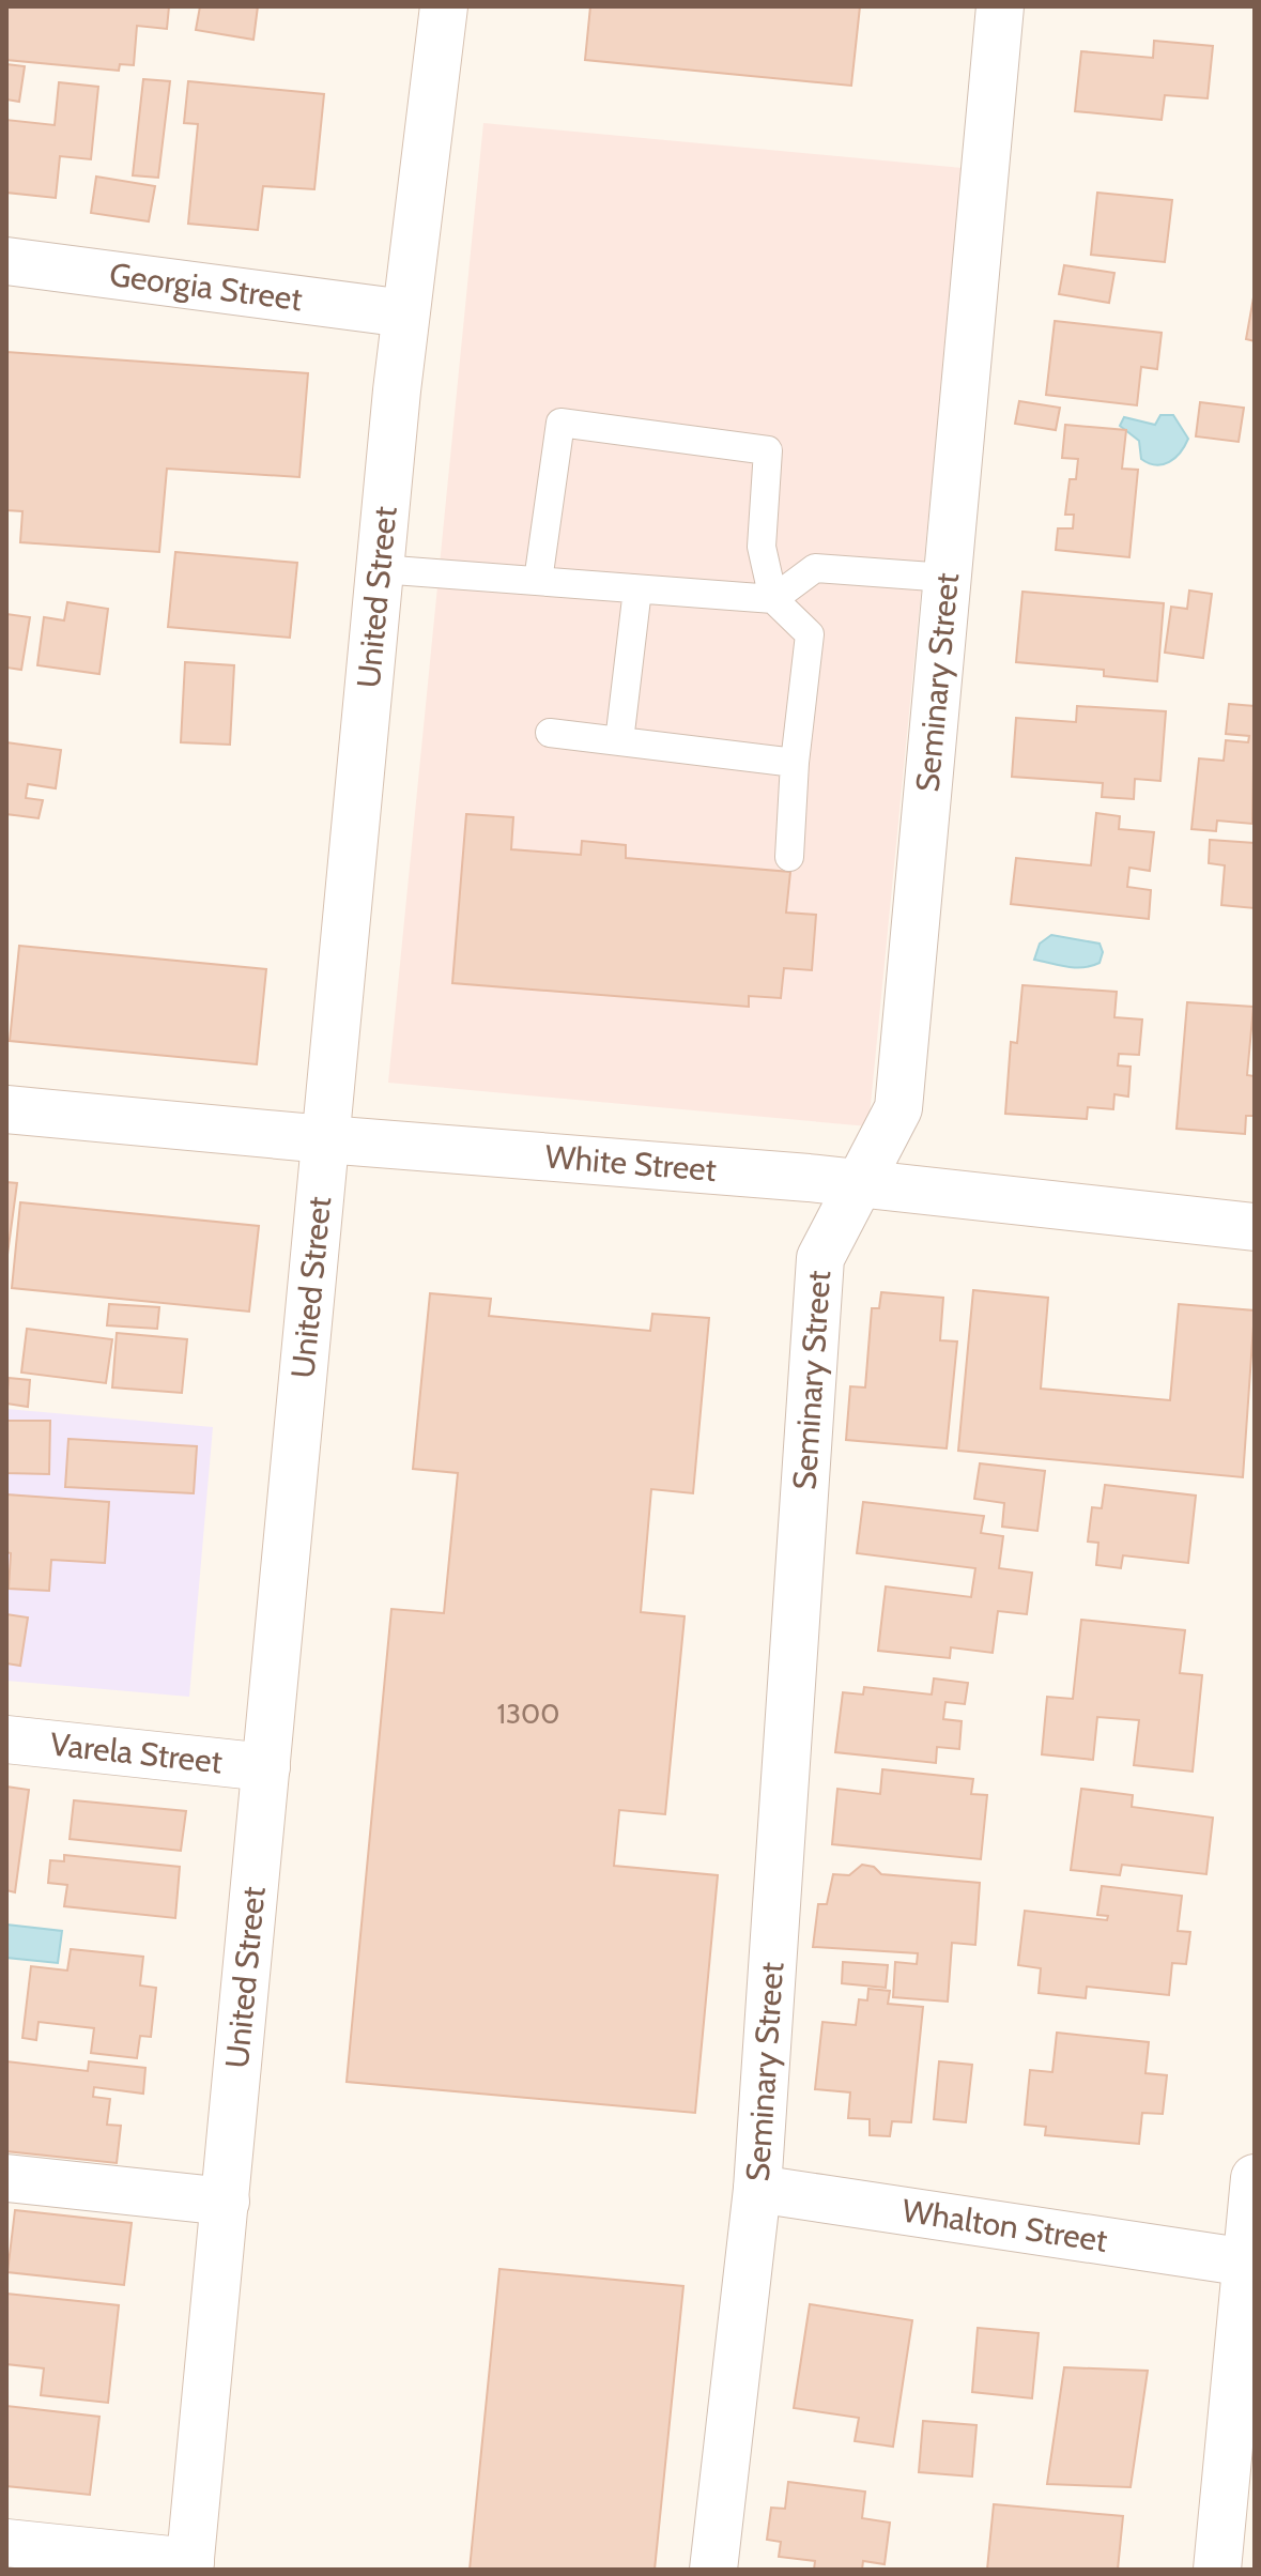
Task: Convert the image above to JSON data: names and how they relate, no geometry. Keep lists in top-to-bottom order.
{
  "streets": {
    "street": [
      "Georgia Street",
      "United Street",
      "Seminary Street",
      "White Street",
      "Varela Street",
      "Whalton Street"
    ]
  },
  "crossings": [
    ["Georgia Street", "United Street"],
    ["United Street", "White Street"],
    ["United Street", "Varela Street"],
    ["Seminary Street", "White Street"],
    ["Seminary Street", "Whalton Street"]
  ],
  "house_numbers": ["1300"]
}
